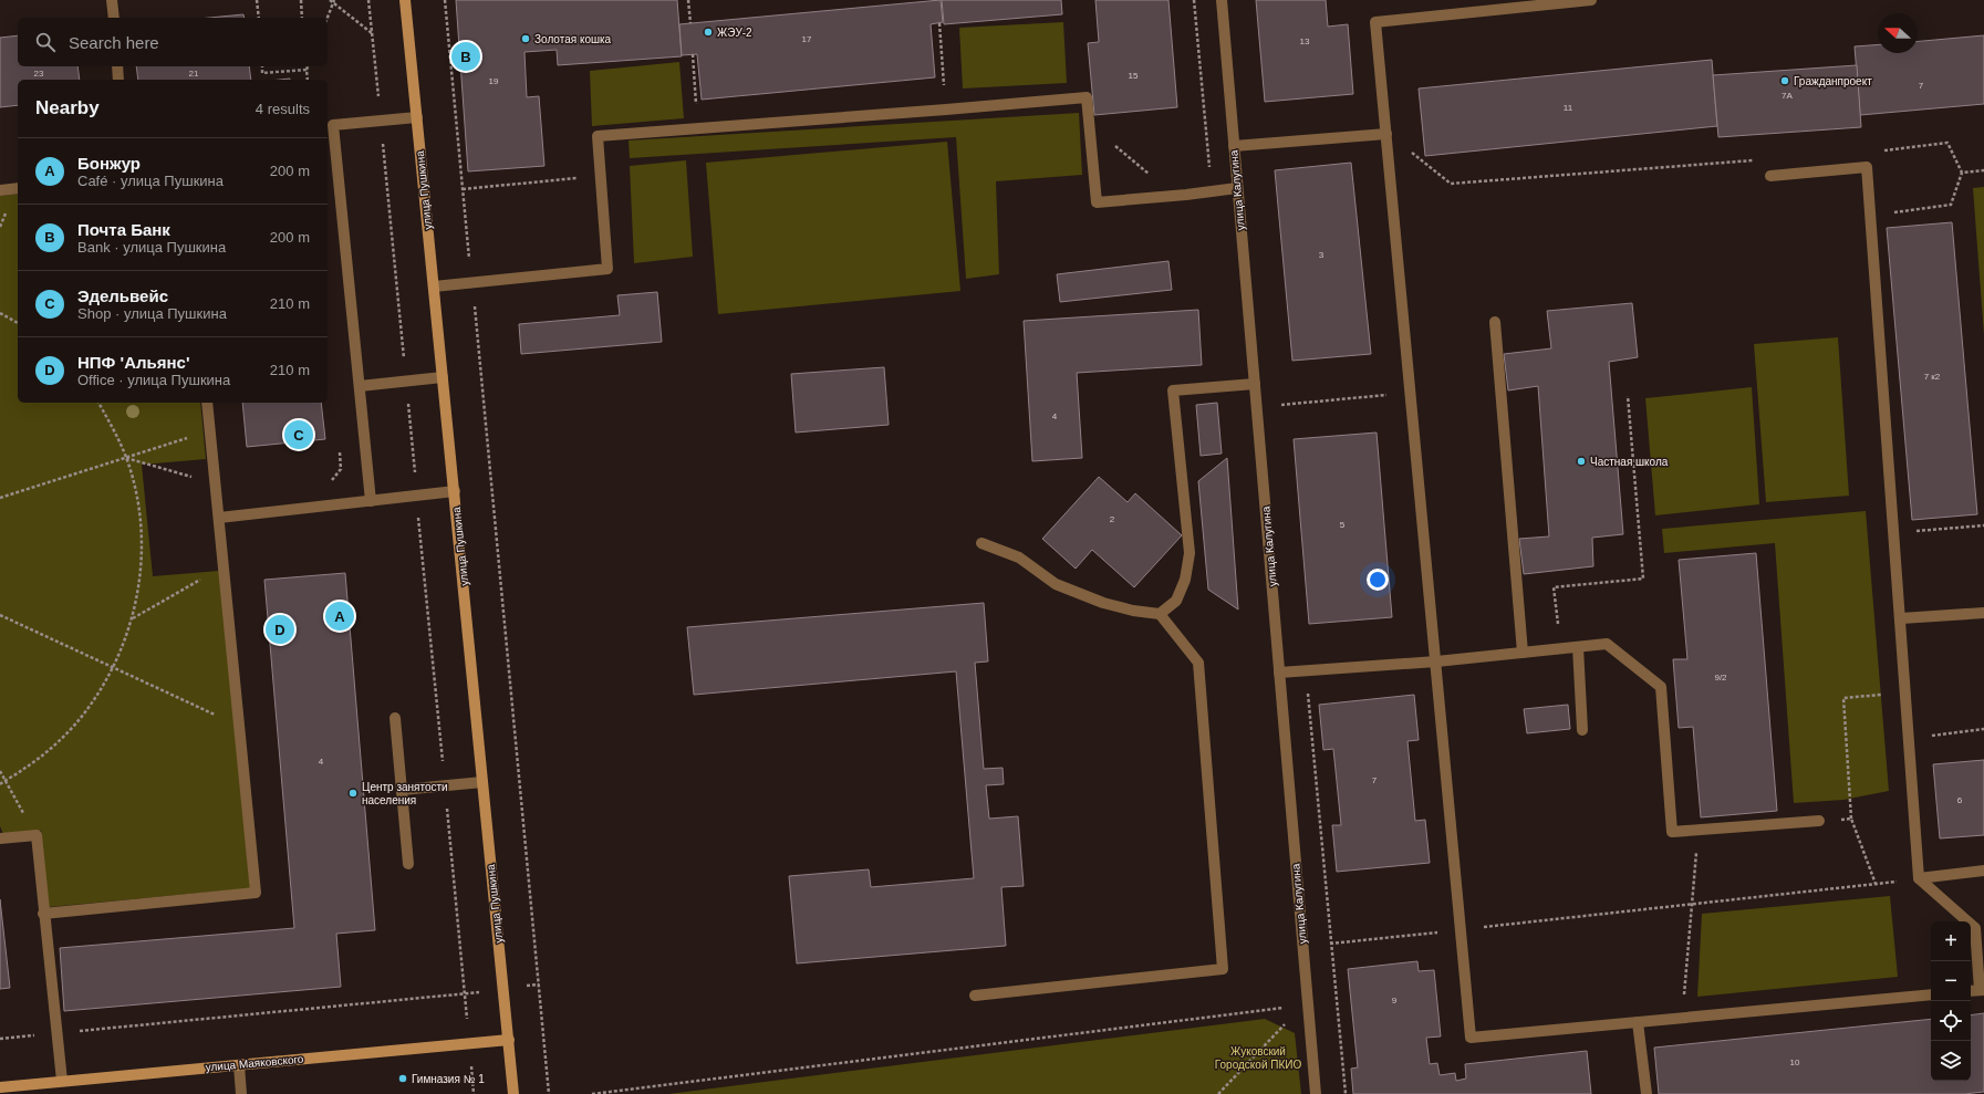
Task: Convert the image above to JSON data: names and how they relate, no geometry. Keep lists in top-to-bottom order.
{
  "streets": {
    "street": ["улица Пушкина", "улица Калугина", "улица Маяковского"]
  },
  "crossings": [
    ["улица Пушкина", "улица Маяковского"]
  ],
  "parks": ["Жуковский Городской ПКИО"],
  "places": [
    "ЖЭУ-2",
    "Золотая кошка",
    "Гражданпроект",
    "Частная школа",
    "Центр занятости населения",
    "Гимназия № 1"
  ],
  "house_numbers": [
    "17",
    "13",
    "23",
    "21",
    "15",
    "19",
    "7",
    "7А",
    "11",
    "3",
    "7 к2",
    "4",
    "2",
    "5",
    "9/2",
    "4",
    "7",
    "6",
    "9",
    "10"
  ],
  "north": "left",
  "page": {
    "search": "Search here",
    "pins": [
      "B",
      "C",
      "A",
      "D"
    ],
    "heading": ["Nearby", "4 results"],
    "list": [
      {
        "mark": "A",
        "name": "Бонжур",
        "note": "Café · улица Пушкина",
        "value": "200 m"
      },
      {
        "mark": "B",
        "name": "Почта Банк",
        "note": "Bank · улица Пушкина",
        "value": "200 m"
      },
      {
        "mark": "C",
        "name": "Эдельвейс",
        "note": "Shop · улица Пушкина",
        "value": "210 m"
      },
      {
        "mark": "D",
        "name": "НПФ 'Альянс'",
        "note": "Office · улица Пушкина",
        "value": "210 m"
      }
    ],
    "map_buttons": ["+", "−"]
  }
}
